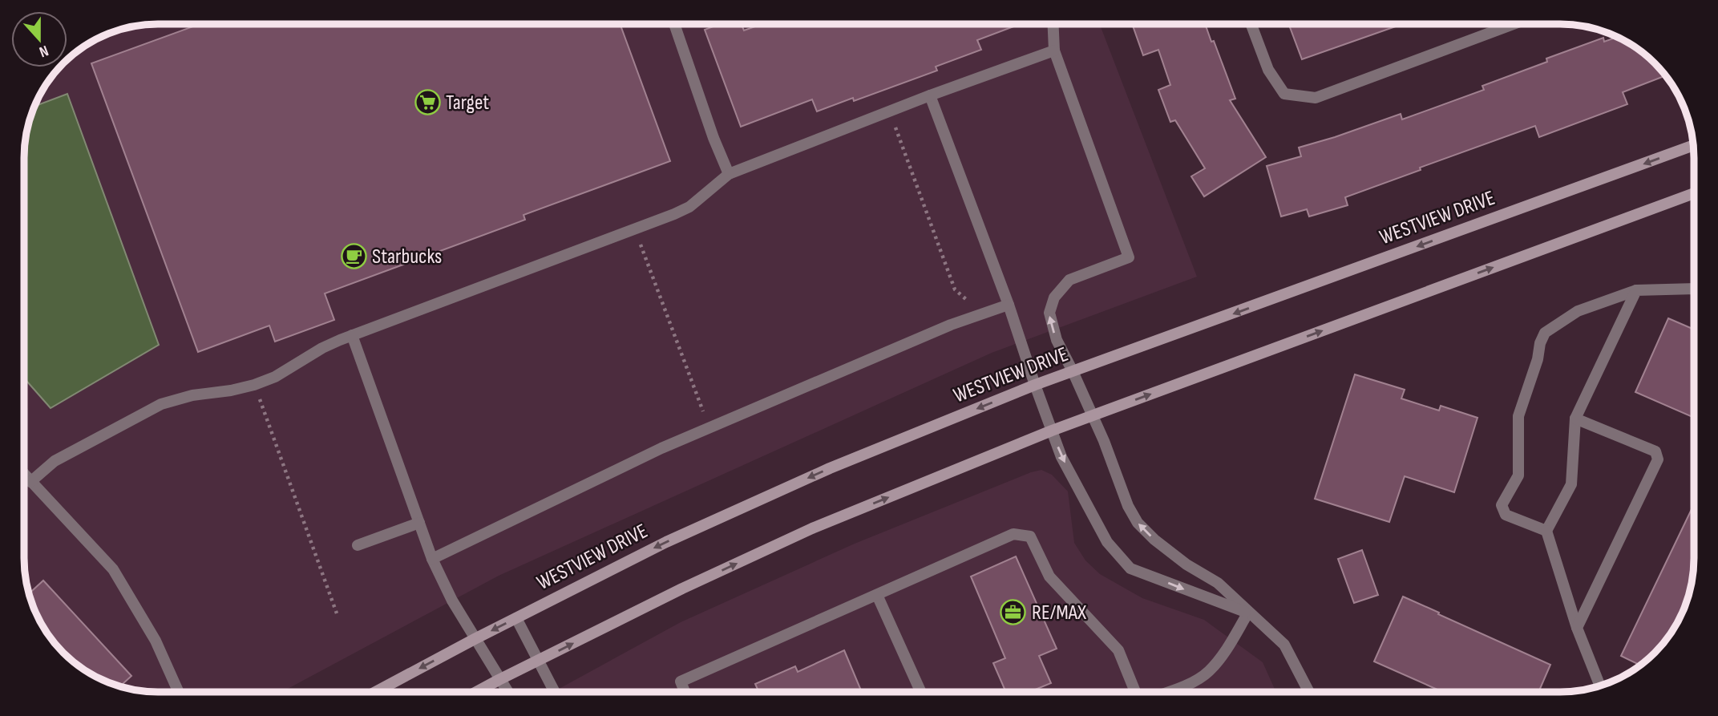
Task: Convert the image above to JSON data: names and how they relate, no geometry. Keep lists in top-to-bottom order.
{
  "streets": {
    "street": ["WESTVIEW DRIVE"]
  },
  "places": {
    "supermarket": ["Target"],
    "cafe": ["Starbucks"],
    "office": ["RE/MAX"]
  },
  "north": "bottom"
}
